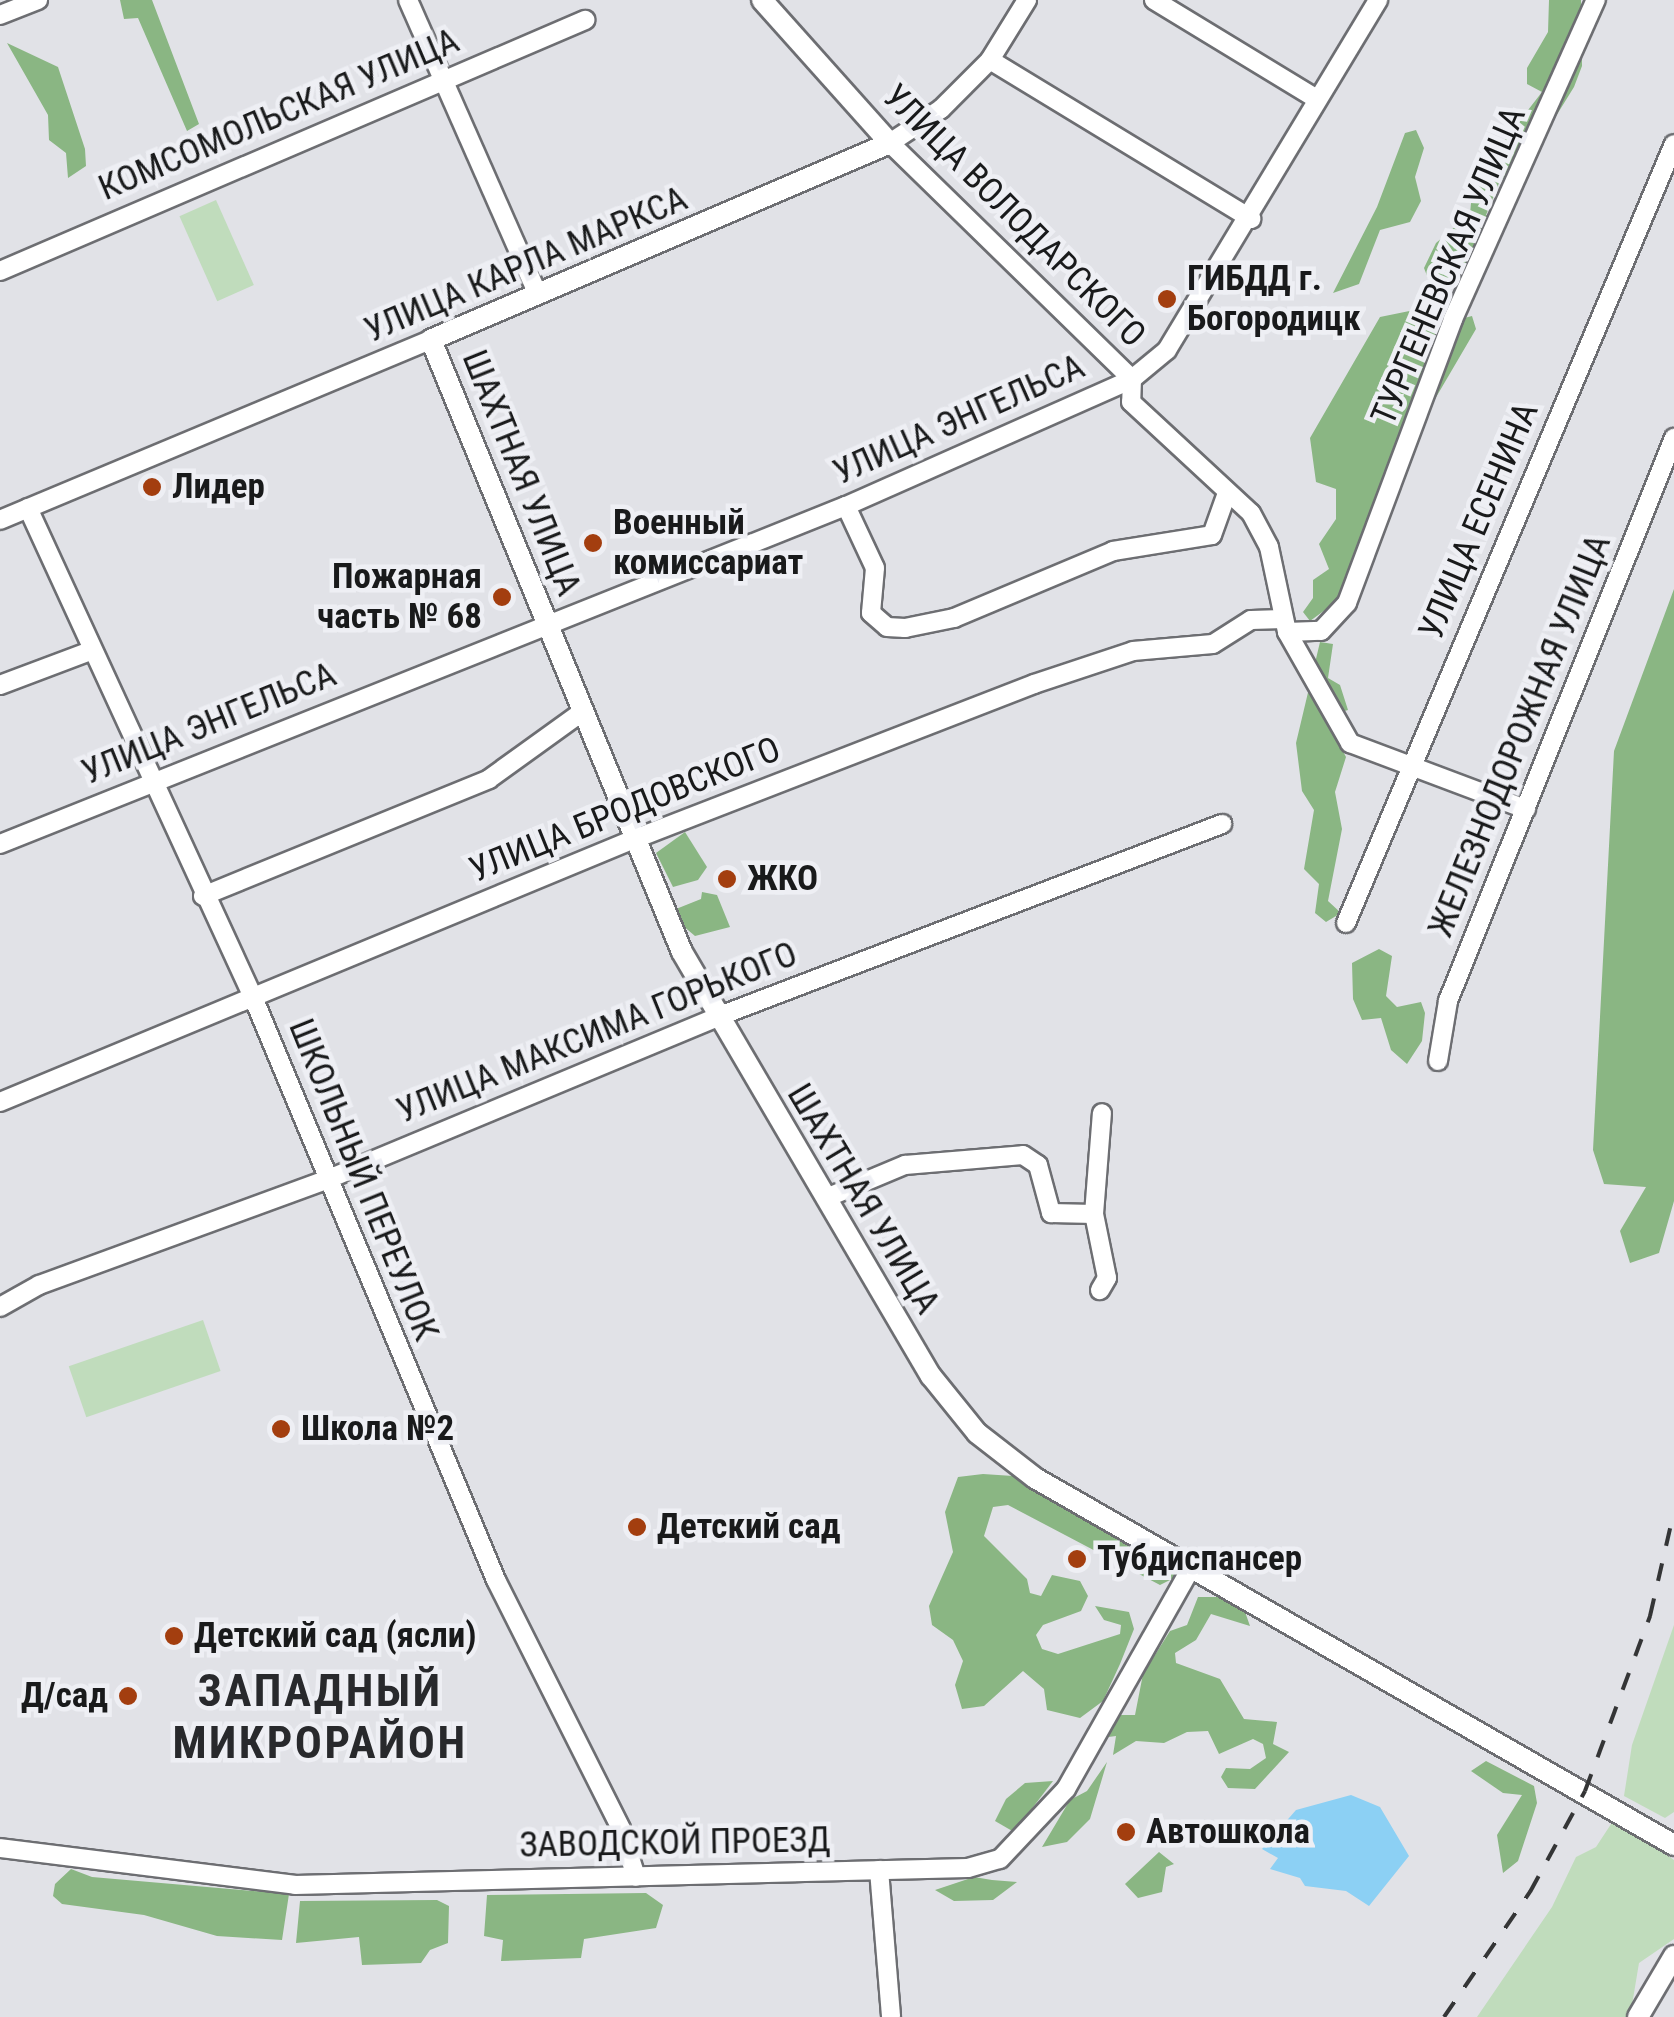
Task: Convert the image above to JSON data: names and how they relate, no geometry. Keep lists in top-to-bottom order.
{
  "streets": {
    "main road": ["УЛИЦА ВОЛОДАРСКОГО", "УЛИЦА КАРЛА МАРКСА", "ШАХТНАЯ УЛИЦА"],
    "street": [
      "КОМСОМОЛЬСКАЯ УЛИЦА",
      "ТУРГЕНЕВСКАЯ УЛИЦА",
      "УЛИЦА ЭНГЕЛЬСА",
      "УЛИЦА ЕСЕНИНА",
      "ЖЕЛЕЗНОДОРОЖНАЯ УЛИЦА",
      "УЛИЦА БРОДОВСКОГО",
      "УЛИЦА МАКСИМА ГОРЬКОГО",
      "ШКОЛЬНЫЙ ПЕРЕУЛОК",
      "ЗАВОДСКОЙ ПРОЕЗД"
    ]
  },
  "crossings": [
    ["УЛИЦА ВОЛОДАРСКОГО", "УЛИЦА КАРЛА МАРКСА"],
    ["УЛИЦА ВОЛОДАРСКОГО", "ТУРГЕНЕВСКАЯ УЛИЦА"],
    ["УЛИЦА ВОЛОДАРСКОГО", "УЛИЦА ЭНГЕЛЬСА"],
    ["УЛИЦА ВОЛОДАРСКОГО", "УЛИЦА ЕСЕНИНА"],
    ["УЛИЦА ВОЛОДАРСКОГО", "ЖЕЛЕЗНОДОРОЖНАЯ УЛИЦА"],
    ["УЛИЦА ВОЛОДАРСКОГО", "УЛИЦА БРОДОВСКОГО"],
    ["УЛИЦА КАРЛА МАРКСА", "ШАХТНАЯ УЛИЦА"],
    ["УЛИЦА КАРЛА МАРКСА", "ШКОЛЬНЫЙ ПЕРЕУЛОК"],
    ["ТУРГЕНЕВСКАЯ УЛИЦА", "УЛИЦА БРОДОВСКОГО"],
    ["УЛИЦА ЭНГЕЛЬСА", "ШАХТНАЯ УЛИЦА"],
    ["УЛИЦА ЭНГЕЛЬСА", "ШКОЛЬНЫЙ ПЕРЕУЛОК"],
    ["ШАХТНАЯ УЛИЦА", "УЛИЦА БРОДОВСКОГО"],
    ["ШАХТНАЯ УЛИЦА", "УЛИЦА МАКСИМА ГОРЬКОГО"],
    ["ШАХТНАЯ УЛИЦА", "ЗАВОДСКОЙ ПРОЕЗД"],
    ["УЛИЦА БРОДОВСКОГО", "ШКОЛЬНЫЙ ПЕРЕУЛОК"],
    ["УЛИЦА МАКСИМА ГОРЬКОГО", "ШКОЛЬНЫЙ ПЕРЕУЛОК"],
    ["ШКОЛЬНЫЙ ПЕРЕУЛОК", "ЗАВОДСКОЙ ПРОЕЗД"]
  ],
  "districts": ["ЗАПАДНЫЙ МИКРОРАЙОН"],
  "places": [
    "ГИБДД г. Богородицк",
    "Лидер",
    "Военный комиссариат",
    "Пожарная часть № 68",
    "ЖКО",
    "Школа №2",
    "Детский сад",
    "Тубдиспансер",
    "Детский сад (ясли)",
    "Д/сад",
    "Автошкола"
  ]
}
